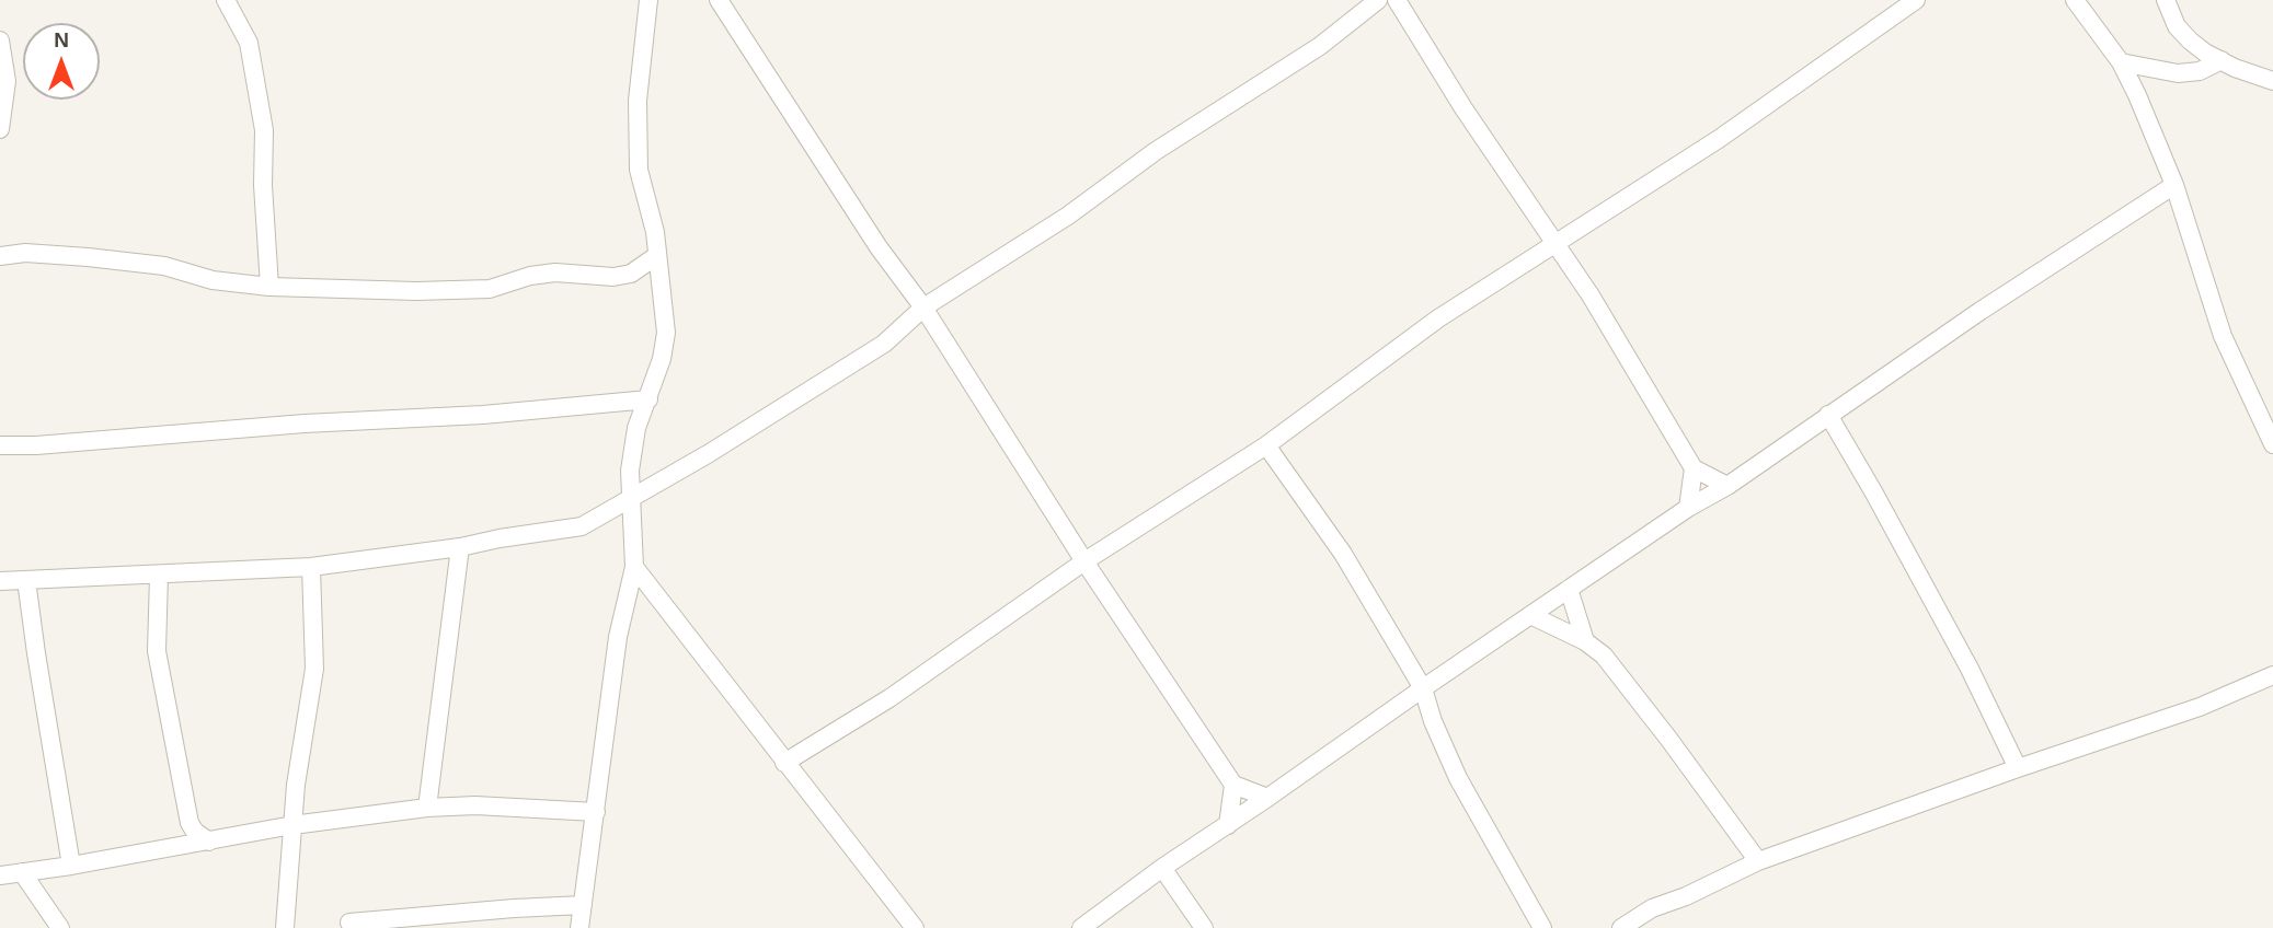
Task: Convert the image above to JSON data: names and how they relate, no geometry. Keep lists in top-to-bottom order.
{
  "north": "top"
}
